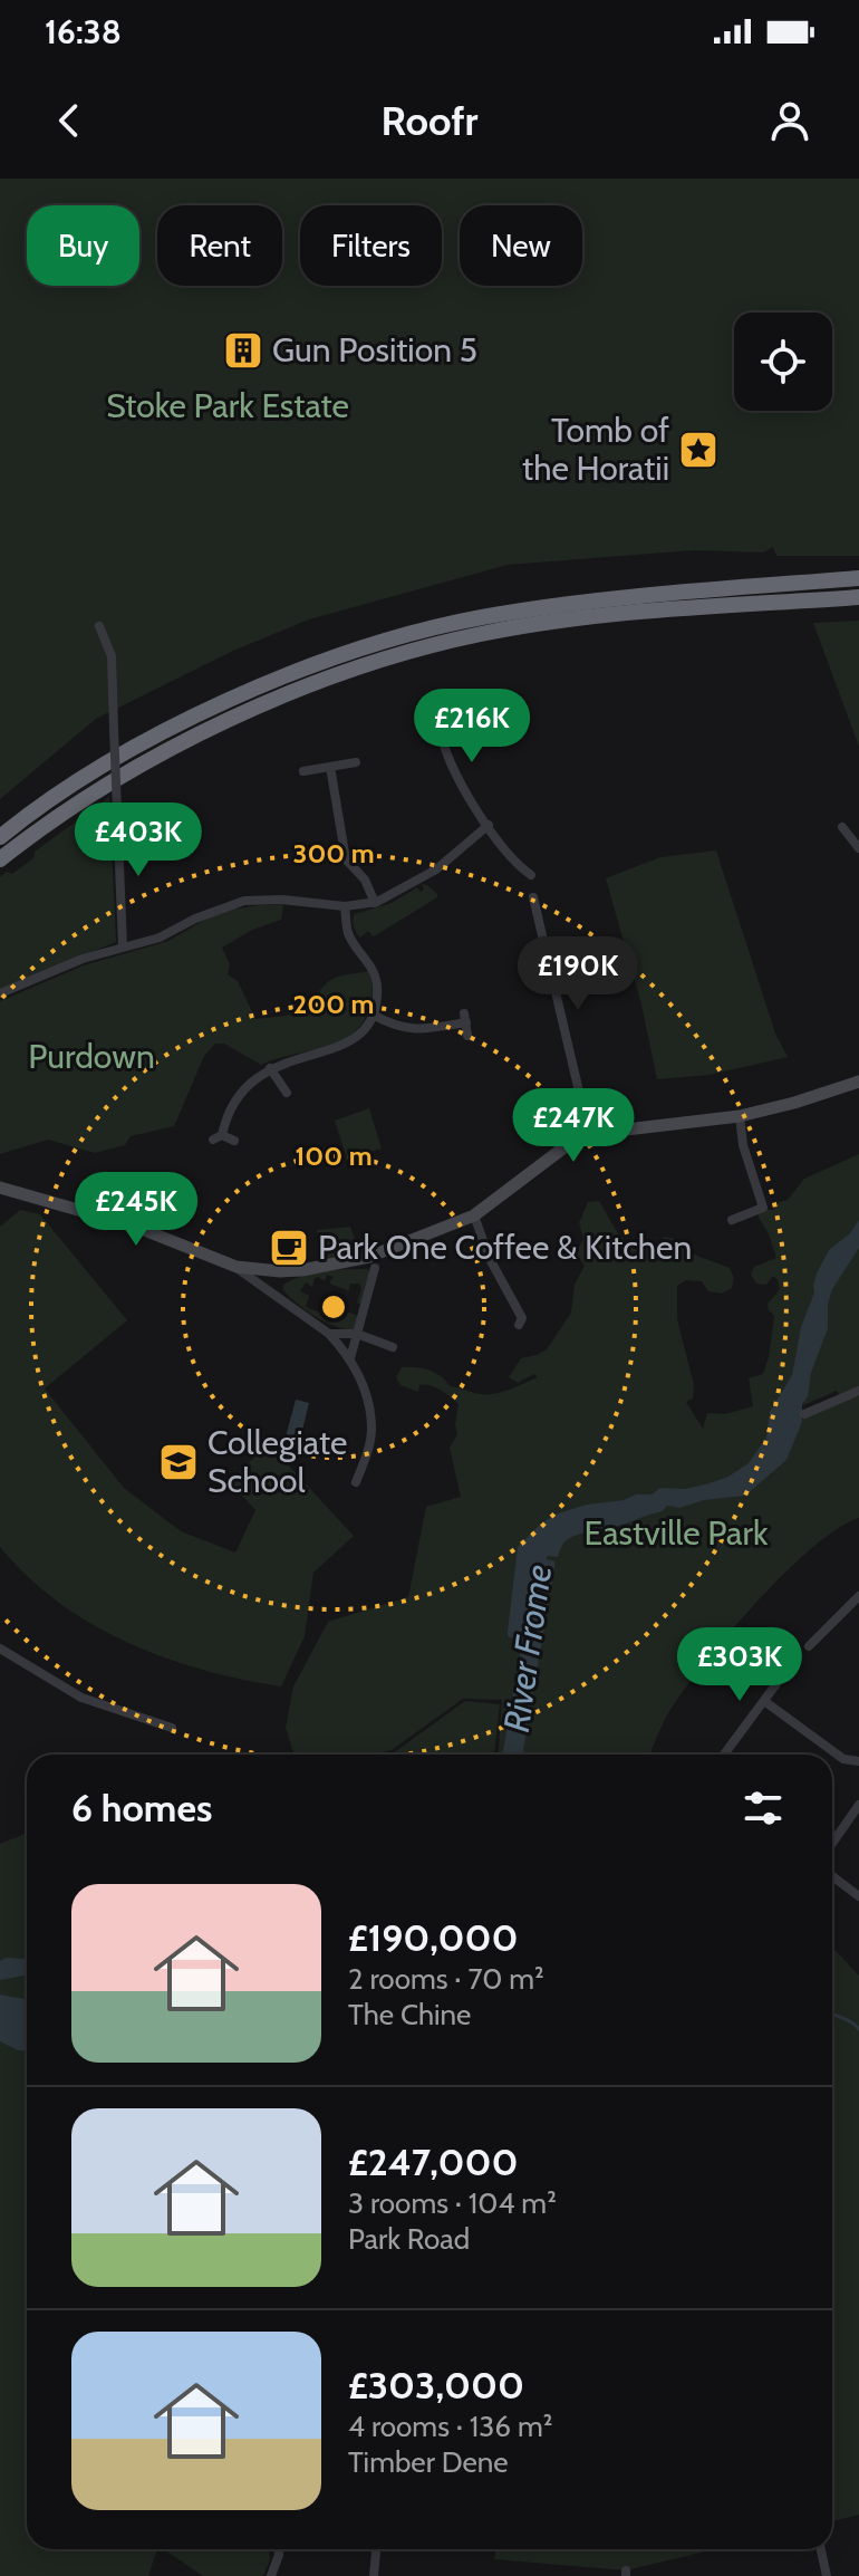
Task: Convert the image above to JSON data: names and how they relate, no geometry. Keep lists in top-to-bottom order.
{
  "water": ["River Frome"],
  "parks": ["Stoke Park Estate", "Purdown", "Eastville Park"],
  "places": {
    "building": ["Gun Position 5"],
    "place": ["Tomb of the Horatii"],
    "cafe": ["Park One Coffee & Kitchen"],
    "school or university": ["Collegiate School"]
  },
  "page": {
    "status": "16:38",
    "header": "Roofr",
    "chip": [
      "Buy",
      "Rent",
      "Filters",
      "New"
    ],
    "price": [
      "£216K",
      "£403K",
      "£190K",
      "£247K",
      "£245K",
      "£303K"
    ],
    "heading": "6 homes",
    "list": [
      {
        "name": "£190,000",
        "note": "2 rooms · 70 m² · The Chine"
      },
      {
        "name": "£247,000",
        "note": "3 rooms · 104 m² · Park Road"
      },
      {
        "name": "£303,000",
        "note": "4 rooms · 136 m² · Timber Dene"
      }
    ]
  },
  "rings": ["300 m", "200 m", "100 m"]
}
